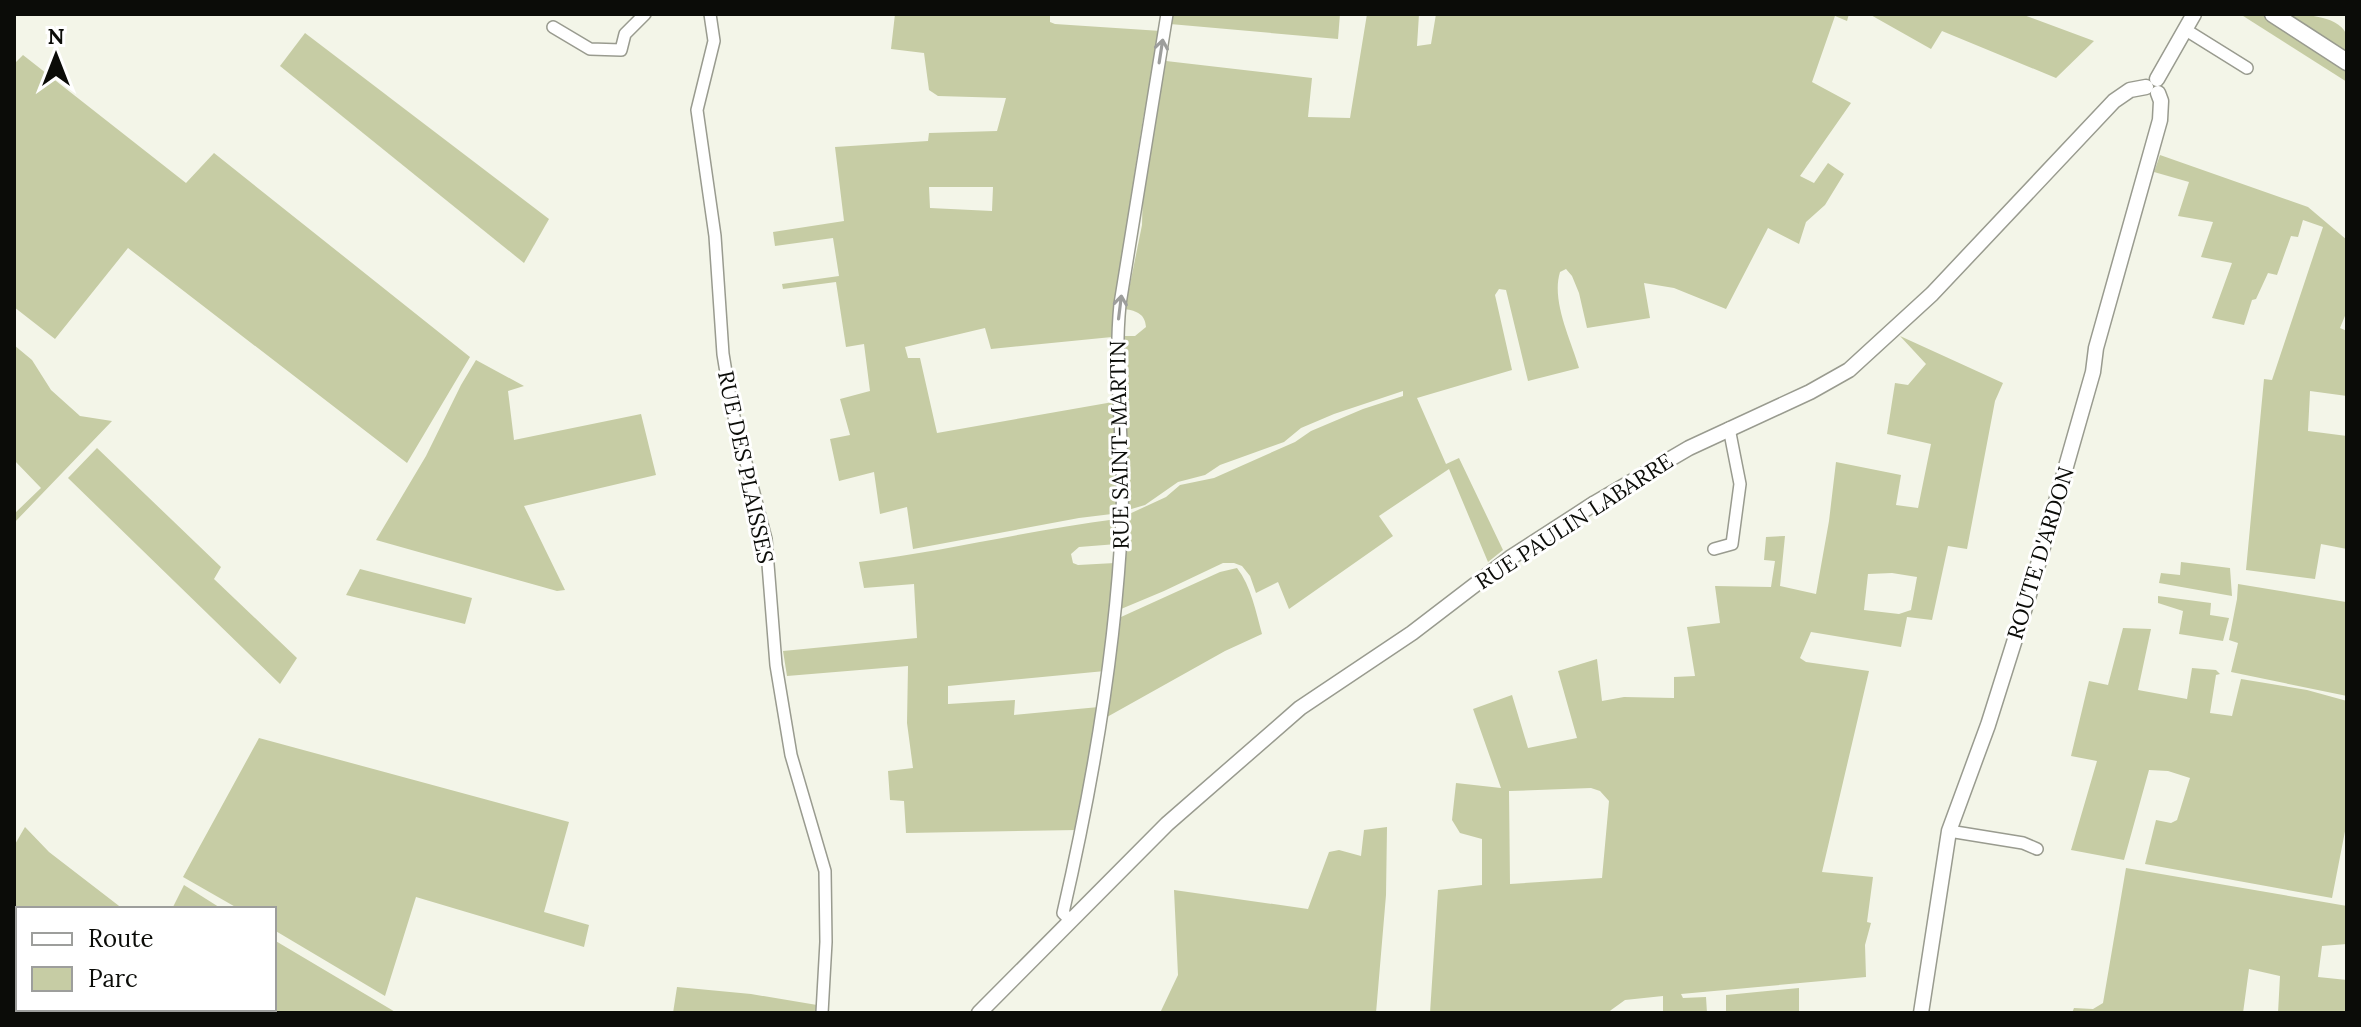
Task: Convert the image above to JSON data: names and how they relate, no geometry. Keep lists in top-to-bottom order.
{
  "streets": {
    "street": [
      "RUE SAINT-MARTIN",
      "RUE DES PLAISSES",
      "RUE PAULIN LABARRE",
      "ROUTE D'ARDON"
    ]
  },
  "crossings": [
    ["RUE SAINT-MARTIN", "RUE PAULIN LABARRE"],
    ["RUE PAULIN LABARRE", "ROUTE D'ARDON"]
  ],
  "one_way": ["RUE SAINT-MARTIN"],
  "legend": ["Route", "Parc"],
  "north": "top"
}
